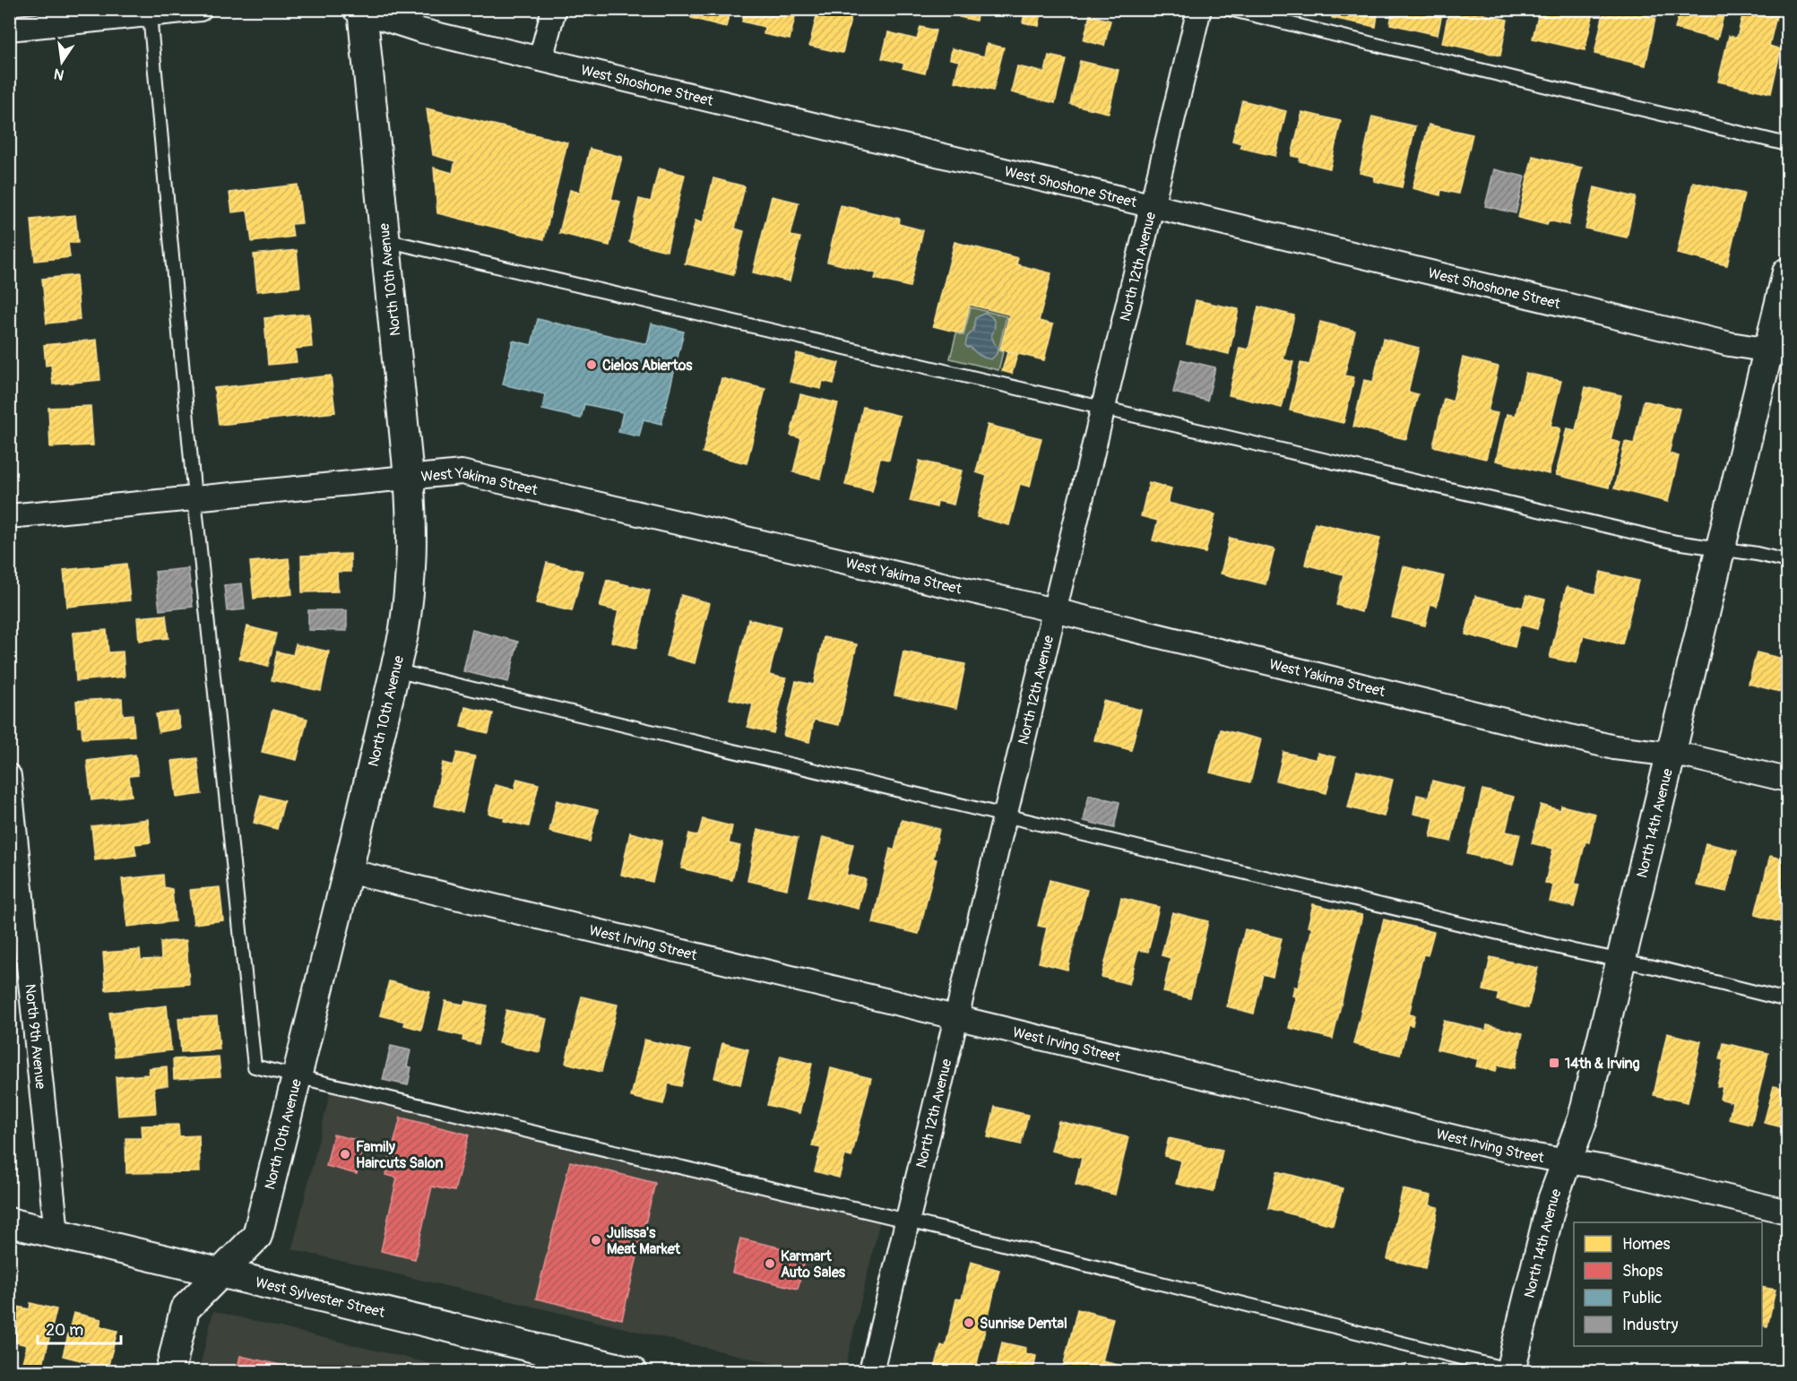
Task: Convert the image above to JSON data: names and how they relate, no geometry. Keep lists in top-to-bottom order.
{
  "streets": {
    "street": [
      "West Shoshone Street",
      "North 12th Avenue",
      "North 10th Avenue",
      "West Yakima Street",
      "North 14th Avenue",
      "West Irving Street",
      "North 9th Avenue",
      "West Sylvester Street"
    ]
  },
  "crossings": [
    ["West Shoshone Street", "North 12th Avenue"],
    ["West Shoshone Street", "North 10th Avenue"],
    ["West Shoshone Street", "North 14th Avenue"],
    ["North 12th Avenue", "West Yakima Street"],
    ["North 12th Avenue", "West Irving Street"],
    ["North 10th Avenue", "West Yakima Street"],
    ["North 10th Avenue", "West Irving Street"],
    ["North 10th Avenue", "West Sylvester Street"],
    ["West Yakima Street", "North 14th Avenue"],
    ["North 14th Avenue", "West Irving Street"],
    ["North 9th Avenue", "West Sylvester Street"]
  ],
  "places": {
    "other": [
      "Cielos Abiertos",
      "Family Haircuts Salon",
      "Julissa's Meat Market",
      "Karmart Auto Sales",
      "Sunrise Dental"
    ],
    "transit": ["14th & Irving"]
  },
  "legend": [
    "Homes",
    "Shops",
    "Public",
    "Industry"
  ],
  "scale_bar": "20 m",
  "north": "bottom"
}
